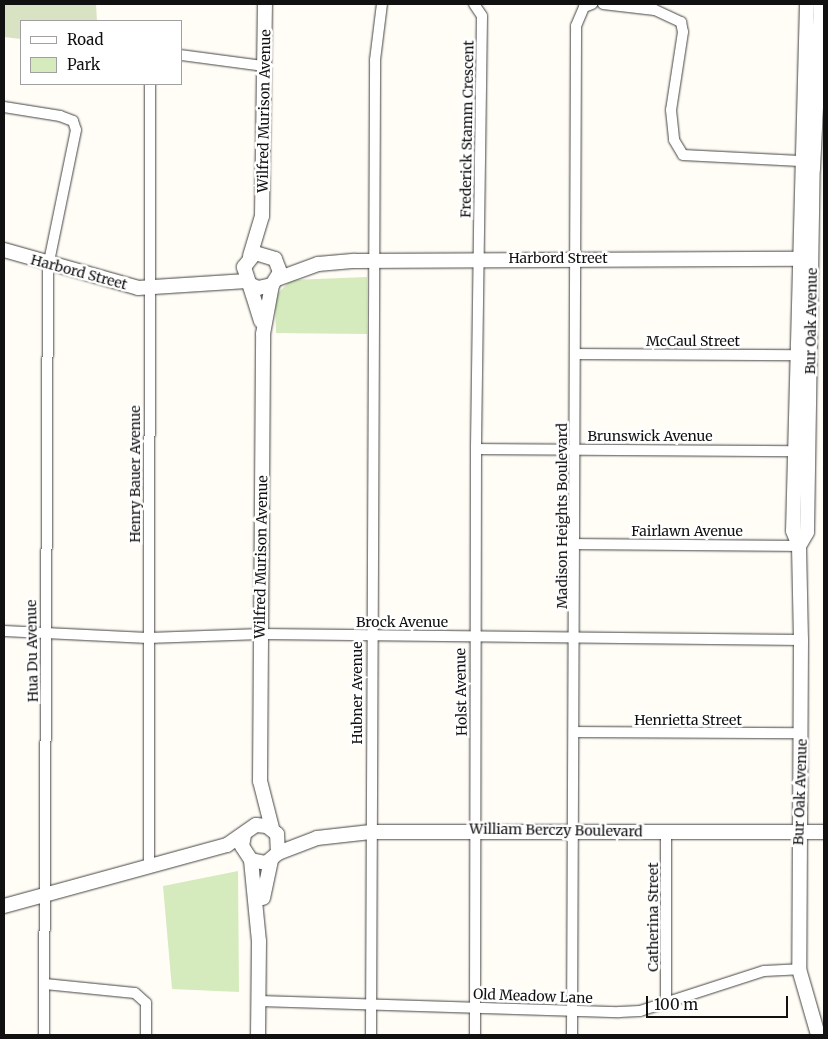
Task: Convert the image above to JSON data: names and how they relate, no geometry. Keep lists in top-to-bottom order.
{
  "streets": {
    "street": [
      "Wilfred Murison Avenue",
      "Frederick Stamm Crescent",
      "Harbord Street",
      "Bur Oak Avenue",
      "McCaul Street",
      "Brunswick Avenue",
      "Henry Bauer Avenue",
      "Madison Heights Boulevard",
      "Fairlawn Avenue",
      "Brock Avenue",
      "Hua Du Avenue",
      "Holst Avenue",
      "Hubner Avenue",
      "Henrietta Street",
      "William Berczy Boulevard",
      "Catherina Street",
      "Old Meadow Lane"
    ]
  },
  "crossings": [
    ["Wilfred Murison Avenue", "Harbord Street"],
    ["Wilfred Murison Avenue", "Brock Avenue"],
    ["Wilfred Murison Avenue", "William Berczy Boulevard"],
    ["Frederick Stamm Crescent", "Harbord Street"],
    ["Frederick Stamm Crescent", "Holst Avenue"],
    ["Harbord Street", "Bur Oak Avenue"],
    ["Harbord Street", "Henry Bauer Avenue"],
    ["Harbord Street", "Madison Heights Boulevard"],
    ["Harbord Street", "Hua Du Avenue"],
    ["Harbord Street", "Holst Avenue"],
    ["Harbord Street", "Hubner Avenue"],
    ["Bur Oak Avenue", "McCaul Street"],
    ["Bur Oak Avenue", "Brunswick Avenue"],
    ["Bur Oak Avenue", "Fairlawn Avenue"],
    ["Bur Oak Avenue", "Brock Avenue"],
    ["Bur Oak Avenue", "Henrietta Street"],
    ["Bur Oak Avenue", "William Berczy Boulevard"],
    ["Bur Oak Avenue", "Old Meadow Lane"],
    ["McCaul Street", "Madison Heights Boulevard"],
    ["Brunswick Avenue", "Madison Heights Boulevard"],
    ["Brunswick Avenue", "Holst Avenue"],
    ["Henry Bauer Avenue", "Brock Avenue"],
    ["Madison Heights Boulevard", "Fairlawn Avenue"],
    ["Madison Heights Boulevard", "Brock Avenue"],
    ["Madison Heights Boulevard", "Henrietta Street"],
    ["Madison Heights Boulevard", "William Berczy Boulevard"],
    ["Madison Heights Boulevard", "Old Meadow Lane"],
    ["Brock Avenue", "Hua Du Avenue"],
    ["Brock Avenue", "Holst Avenue"],
    ["Brock Avenue", "Hubner Avenue"],
    ["Holst Avenue", "William Berczy Boulevard"],
    ["Holst Avenue", "Old Meadow Lane"],
    ["Hubner Avenue", "William Berczy Boulevard"],
    ["Hubner Avenue", "Old Meadow Lane"],
    ["William Berczy Boulevard", "Catherina Street"],
    ["Catherina Street", "Old Meadow Lane"]
  ],
  "legend": ["Road", "Park"],
  "scale_bar": "100 m"
}
